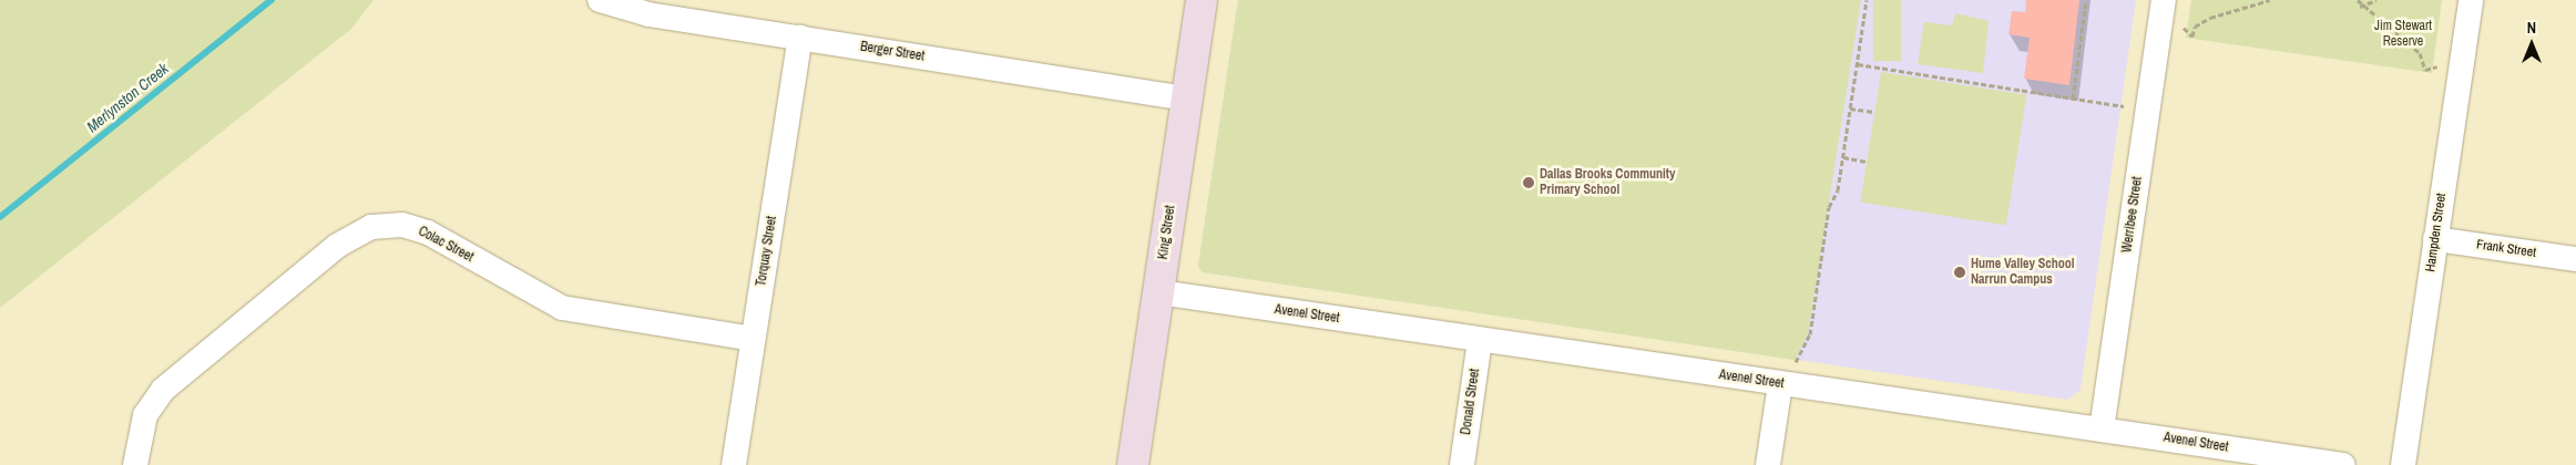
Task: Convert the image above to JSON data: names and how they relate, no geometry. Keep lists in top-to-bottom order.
{
  "streets": {
    "street": [
      "Berger Street",
      "Werribee Street",
      "King Street",
      "Hampden Street",
      "Colac Street",
      "Frank Street",
      "Torquay Street",
      "Avenel Street",
      "Donald Street"
    ]
  },
  "crossings": [
    ["Berger Street", "King Street"],
    ["Berger Street", "Torquay Street"],
    ["Werribee Street", "Avenel Street"],
    ["King Street", "Avenel Street"],
    ["Hampden Street", "Frank Street"],
    ["Colac Street", "Torquay Street"],
    ["Avenel Street", "Donald Street"]
  ],
  "water": ["Merlynston Creek"],
  "parks": ["Jim Stewart Reserve"],
  "places": ["Dallas Brooks Community Primary School", "Hume Valley School Narrun Campus"],
  "north": "top"
}
